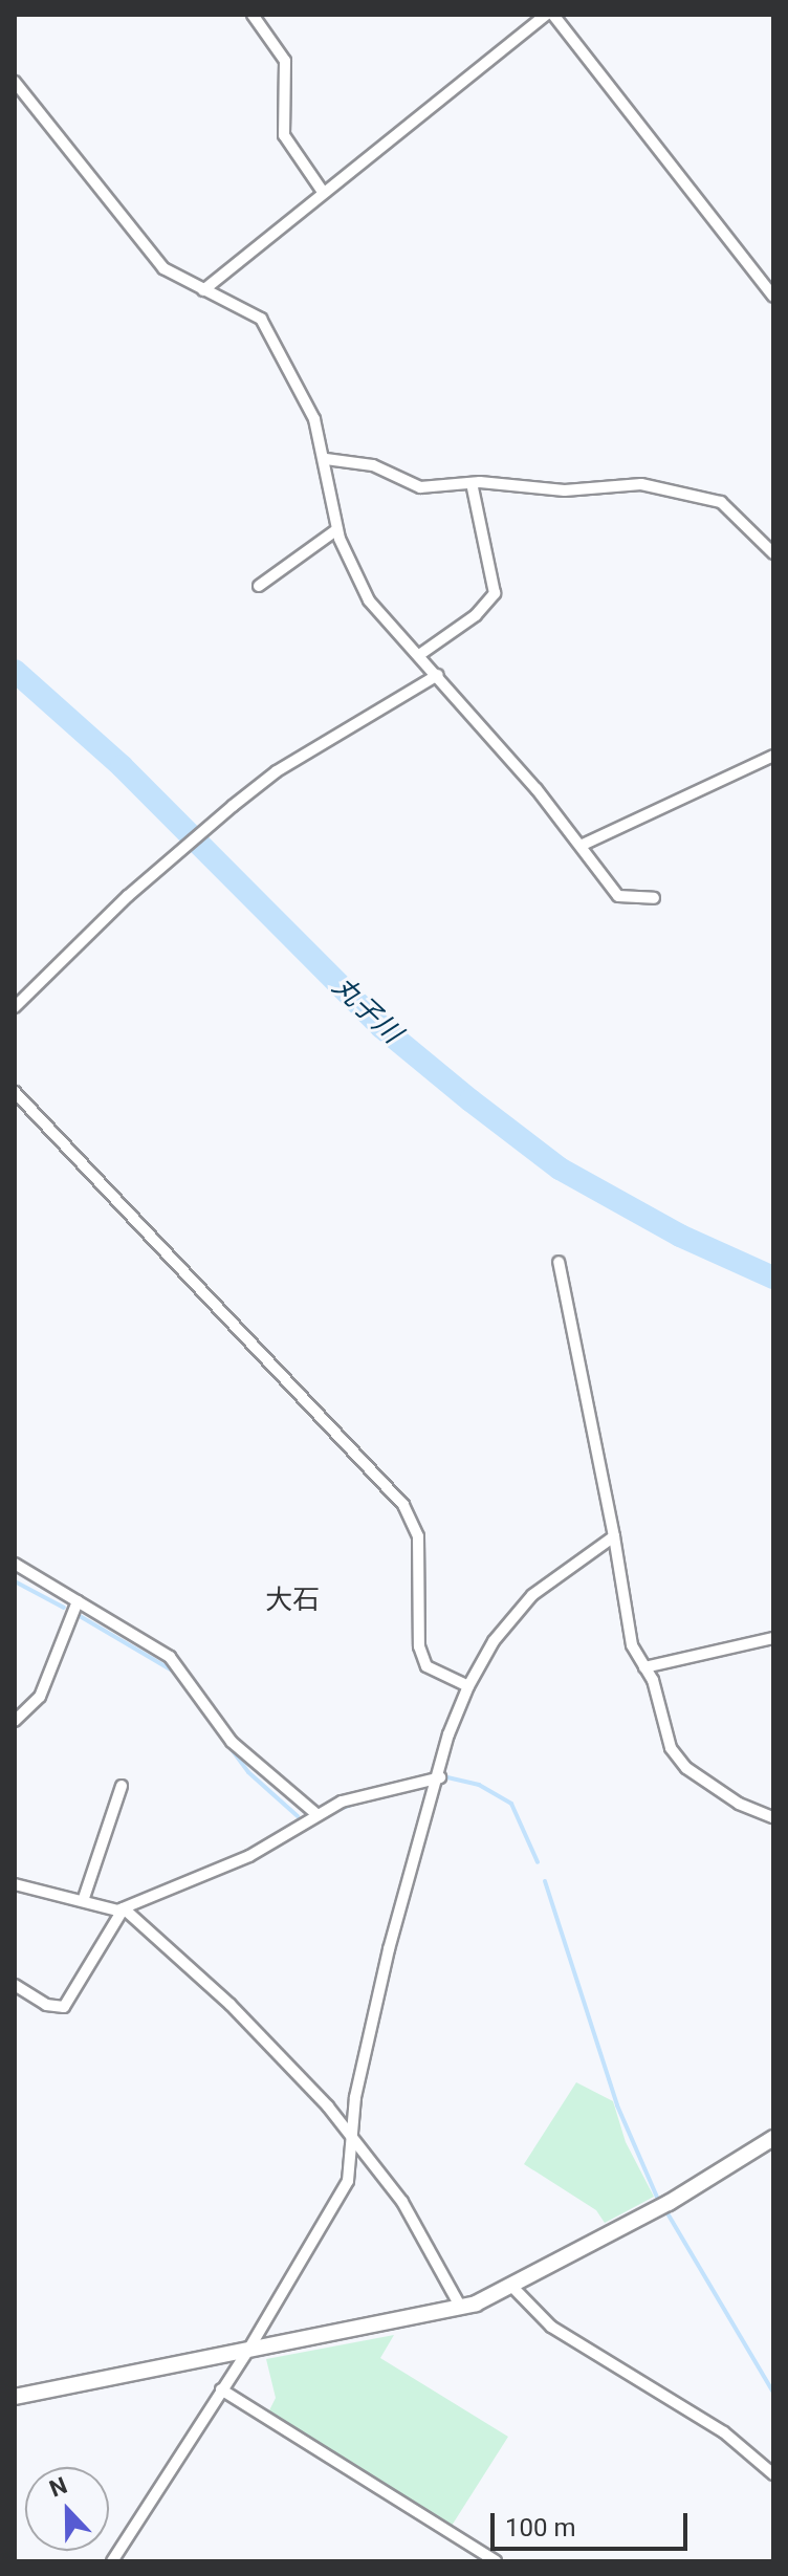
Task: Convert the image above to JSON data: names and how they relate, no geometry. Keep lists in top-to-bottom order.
{
  "districts": ["大石"],
  "water": ["丸子川"],
  "scale_bar": "100 m",
  "north": "top"
}
